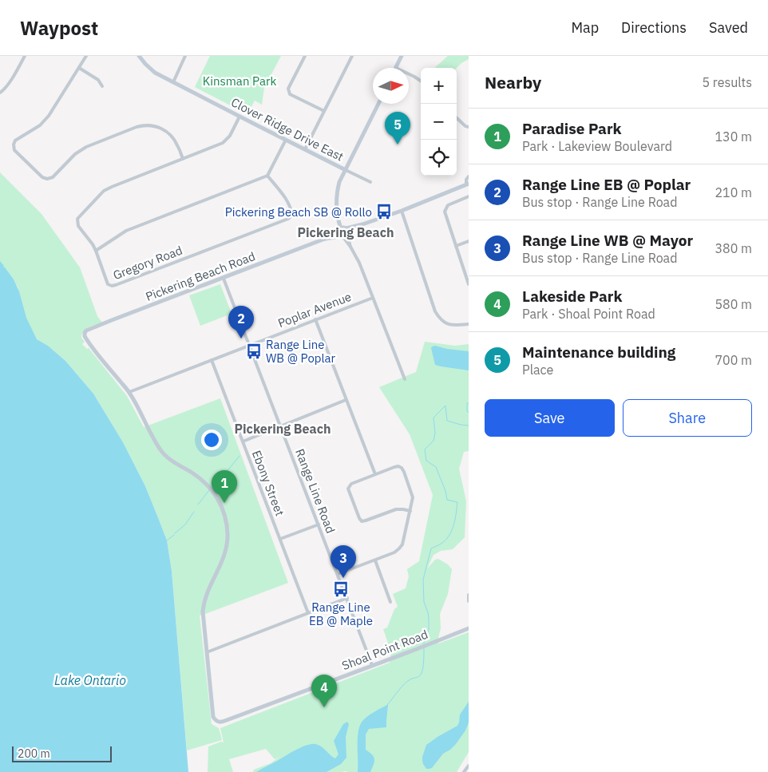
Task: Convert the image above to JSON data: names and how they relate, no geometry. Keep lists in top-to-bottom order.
{
  "streets": {
    "street": [
      "Clover Ridge Drive East",
      "Gregory Road",
      "Pickering Beach Road",
      "Poplar Avenue",
      "Ebony Street",
      "Range Line Road",
      "Shoal Point Road"
    ]
  },
  "crossings": [
    ["Clover Ridge Drive East", "Gregory Road"],
    ["Pickering Beach Road", "Poplar Avenue"],
    ["Pickering Beach Road", "Range Line Road"],
    ["Poplar Avenue", "Ebony Street"],
    ["Poplar Avenue", "Range Line Road"],
    ["Range Line Road", "Shoal Point Road"]
  ],
  "districts": ["Pickering Beach", "Pickering Beach"],
  "water": ["Lake Ontario"],
  "parks": ["Kinsman Park"],
  "places": {
    "bus stop": ["Pickering Beach SB @ Rollo", "Range Line WB @ Poplar", "Range Line EB @ Maple"]
  },
  "scale_bar": "200 m",
  "north": "right",
  "page": {
    "header": "Waypost",
    "nav": ["Map", "Directions", "Saved"],
    "heading": ["Nearby", "5 results"],
    "map_buttons": ["+", "−"],
    "list": [
      {
        "mark": "1",
        "name": "Paradise Park",
        "note": "Park · Lakeview Boulevard",
        "value": "130 m"
      },
      {
        "mark": "2",
        "name": "Range Line EB @ Poplar",
        "note": "Bus stop · Range Line Road",
        "value": "210 m"
      },
      {
        "mark": "3",
        "name": "Range Line WB @ Mayor",
        "note": "Bus stop · Range Line Road",
        "value": "380 m"
      },
      {
        "mark": "4",
        "name": "Lakeside Park",
        "note": "Park · Shoal Point Road",
        "value": "580 m"
      },
      {
        "mark": "5",
        "name": "Maintenance building",
        "note": "Place",
        "value": "700 m"
      }
    ],
    "pins": [
      "5",
      "2",
      "1",
      "3",
      "4"
    ],
    "buttons": ["Save", "Share"],
    "scale": "200 m"
  }
}
